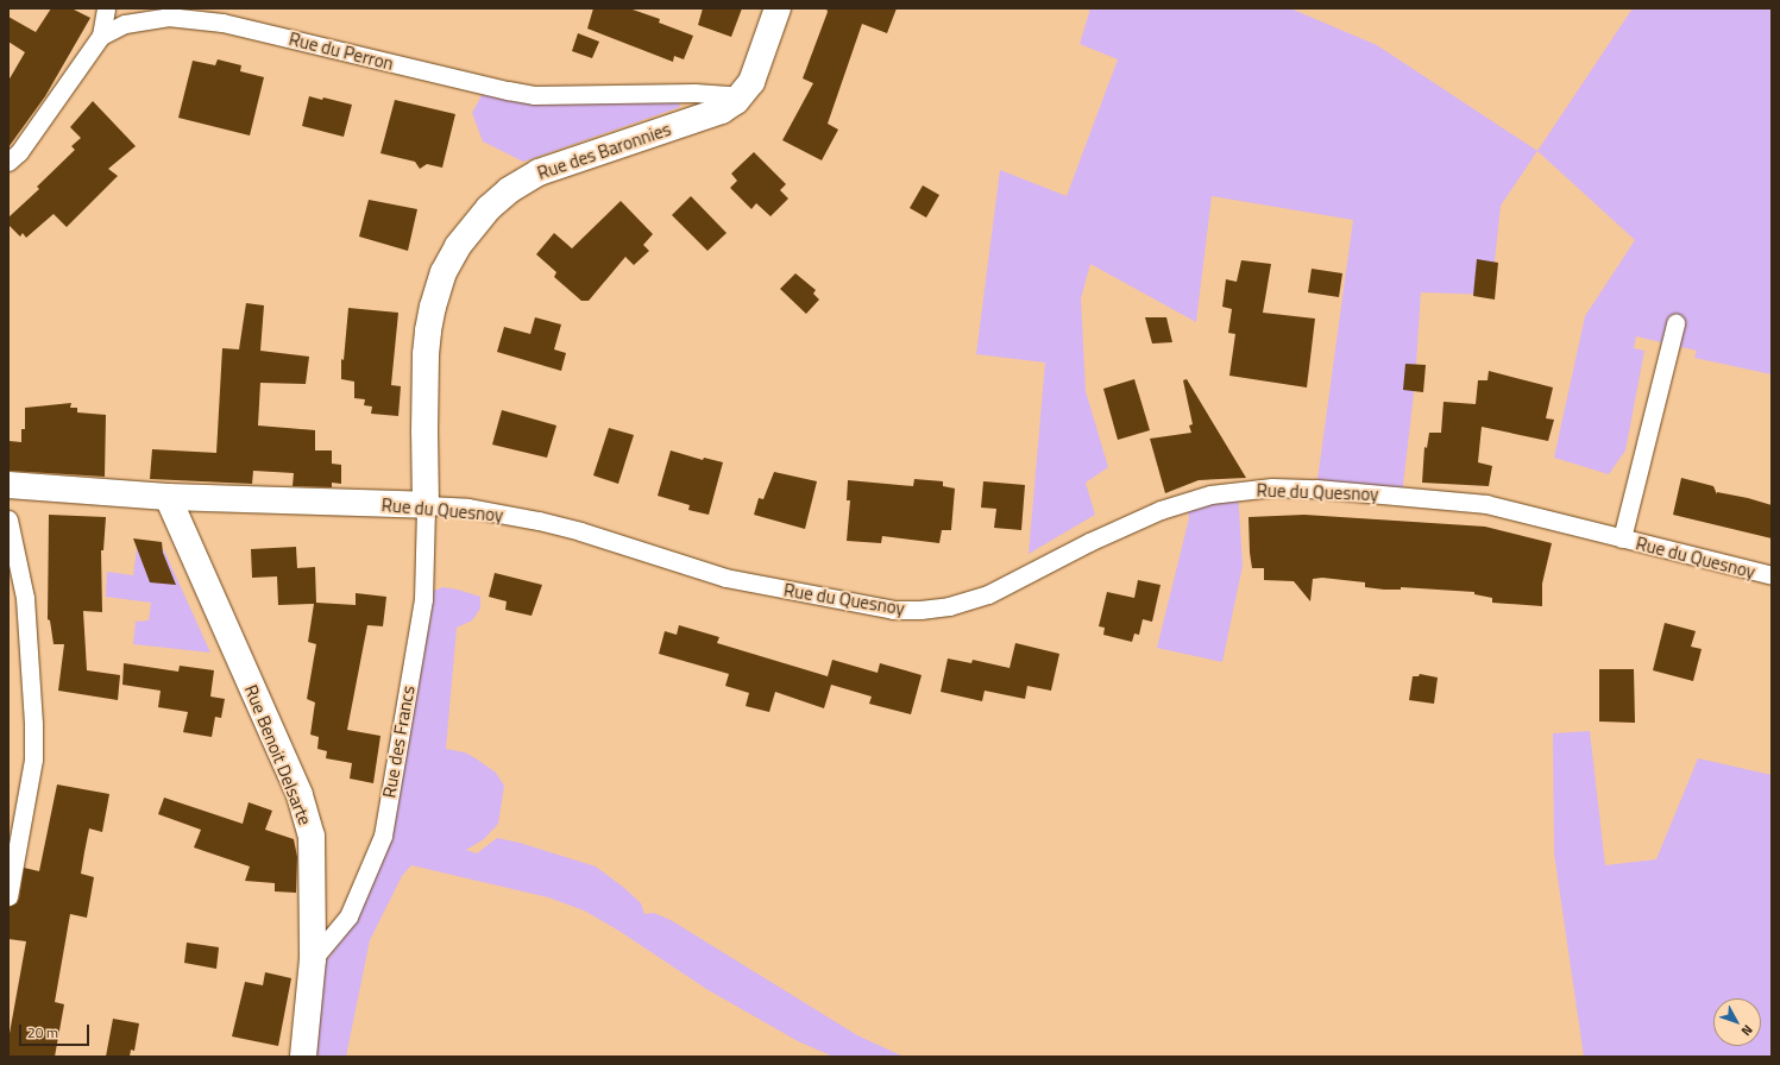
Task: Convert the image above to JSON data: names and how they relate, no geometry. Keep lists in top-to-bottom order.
{
  "streets": {
    "street": [
      "Rue du Perron",
      "Rue des Baronnies",
      "Rue du Quesnoy",
      "Rue des Francs",
      "Rue Benoit Delsarte"
    ]
  },
  "crossings": [
    ["Rue du Perron", "Rue des Baronnies"],
    ["Rue des Baronnies", "Rue du Quesnoy"],
    ["Rue des Baronnies", "Rue des Francs"],
    ["Rue du Quesnoy", "Rue des Francs"],
    ["Rue du Quesnoy", "Rue Benoit Delsarte"],
    ["Rue des Francs", "Rue Benoit Delsarte"]
  ],
  "scale_bar": "20 m",
  "north": "bottom right"
}
